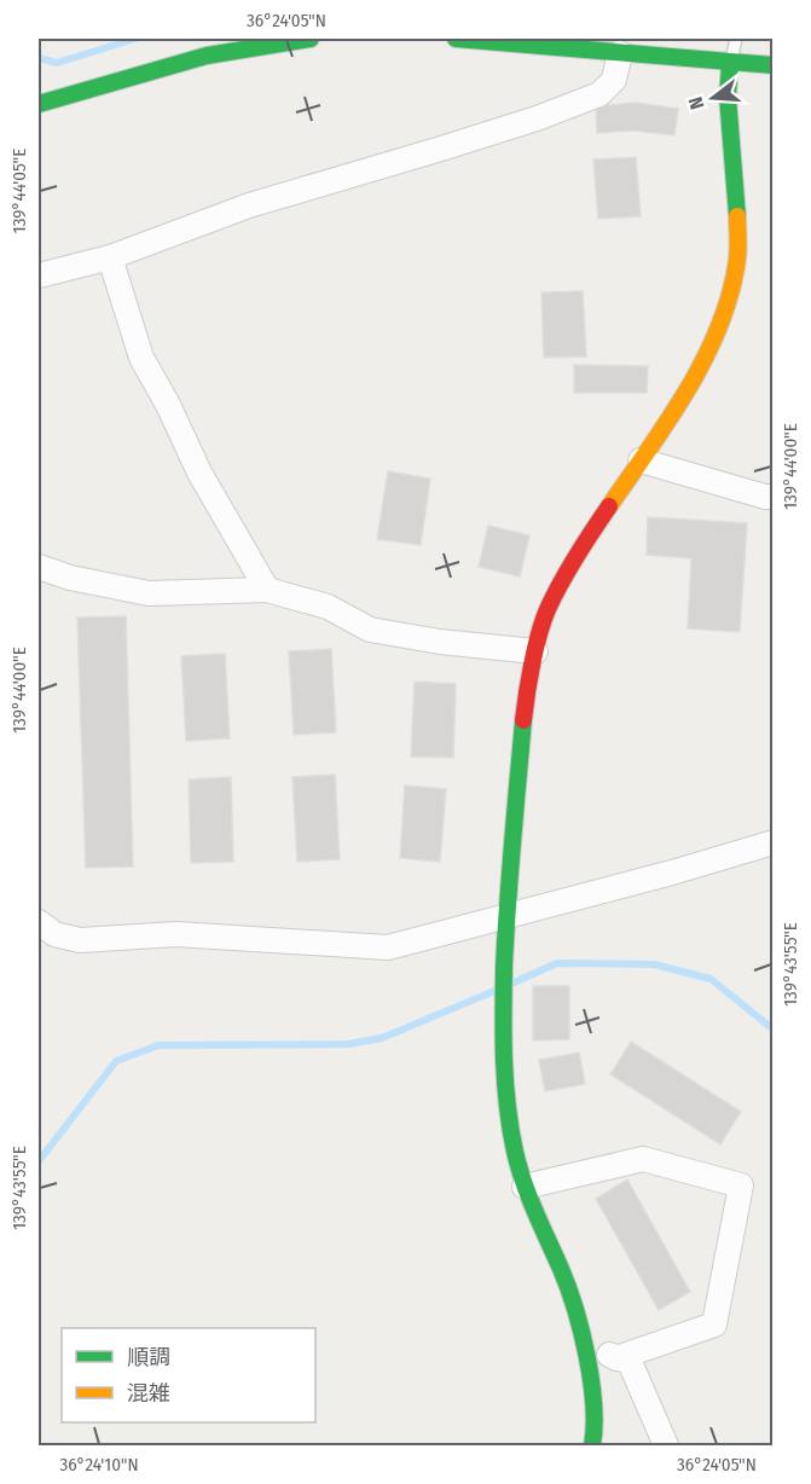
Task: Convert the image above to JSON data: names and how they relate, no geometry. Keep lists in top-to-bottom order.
{
  "legend": ["順調", "混雑"],
  "north": "left",
  "coordinates": [
    "36°24'05\"N",
    "139°44'05\"E",
    "139°44'00\"E",
    "139°43'55\"E",
    "36°24'10\"N"
  ]
}
